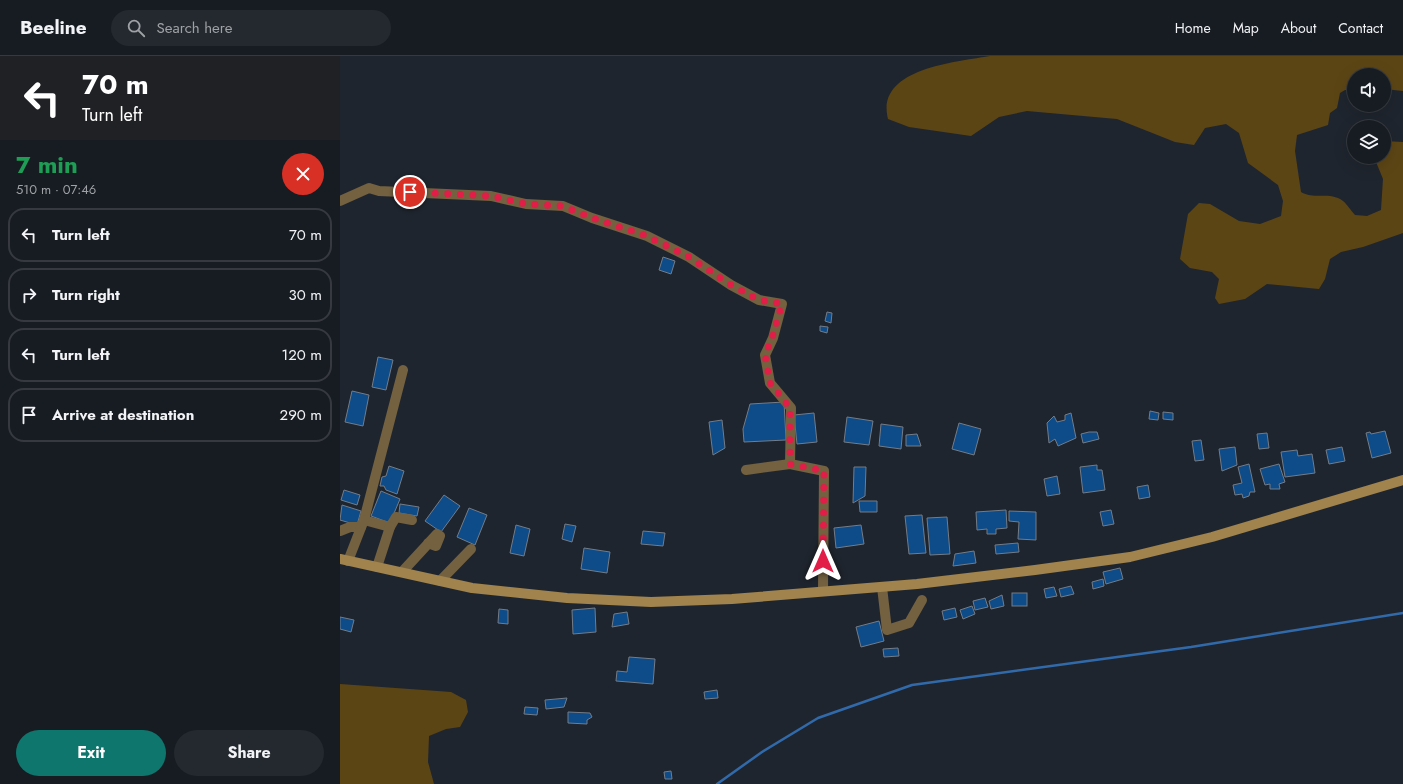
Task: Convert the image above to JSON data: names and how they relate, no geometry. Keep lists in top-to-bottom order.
{
  "page": {
    "header": "Beeline",
    "search": "Search here",
    "nav": [
      "Home",
      "Map",
      "About",
      "Contact"
    ],
    "turn": ["70 m", "Turn left"],
    "heading": ["7 min", "510 m · 07:46"],
    "list": [
      {
        "name": "Turn left",
        "value": "70 m"
      },
      {
        "name": "Turn right",
        "value": "30 m"
      },
      {
        "name": "Turn left",
        "value": "120 m"
      },
      {
        "name": "Arrive at destination",
        "value": "290 m"
      }
    ],
    "buttons": ["Exit", "Share"]
  }
}
